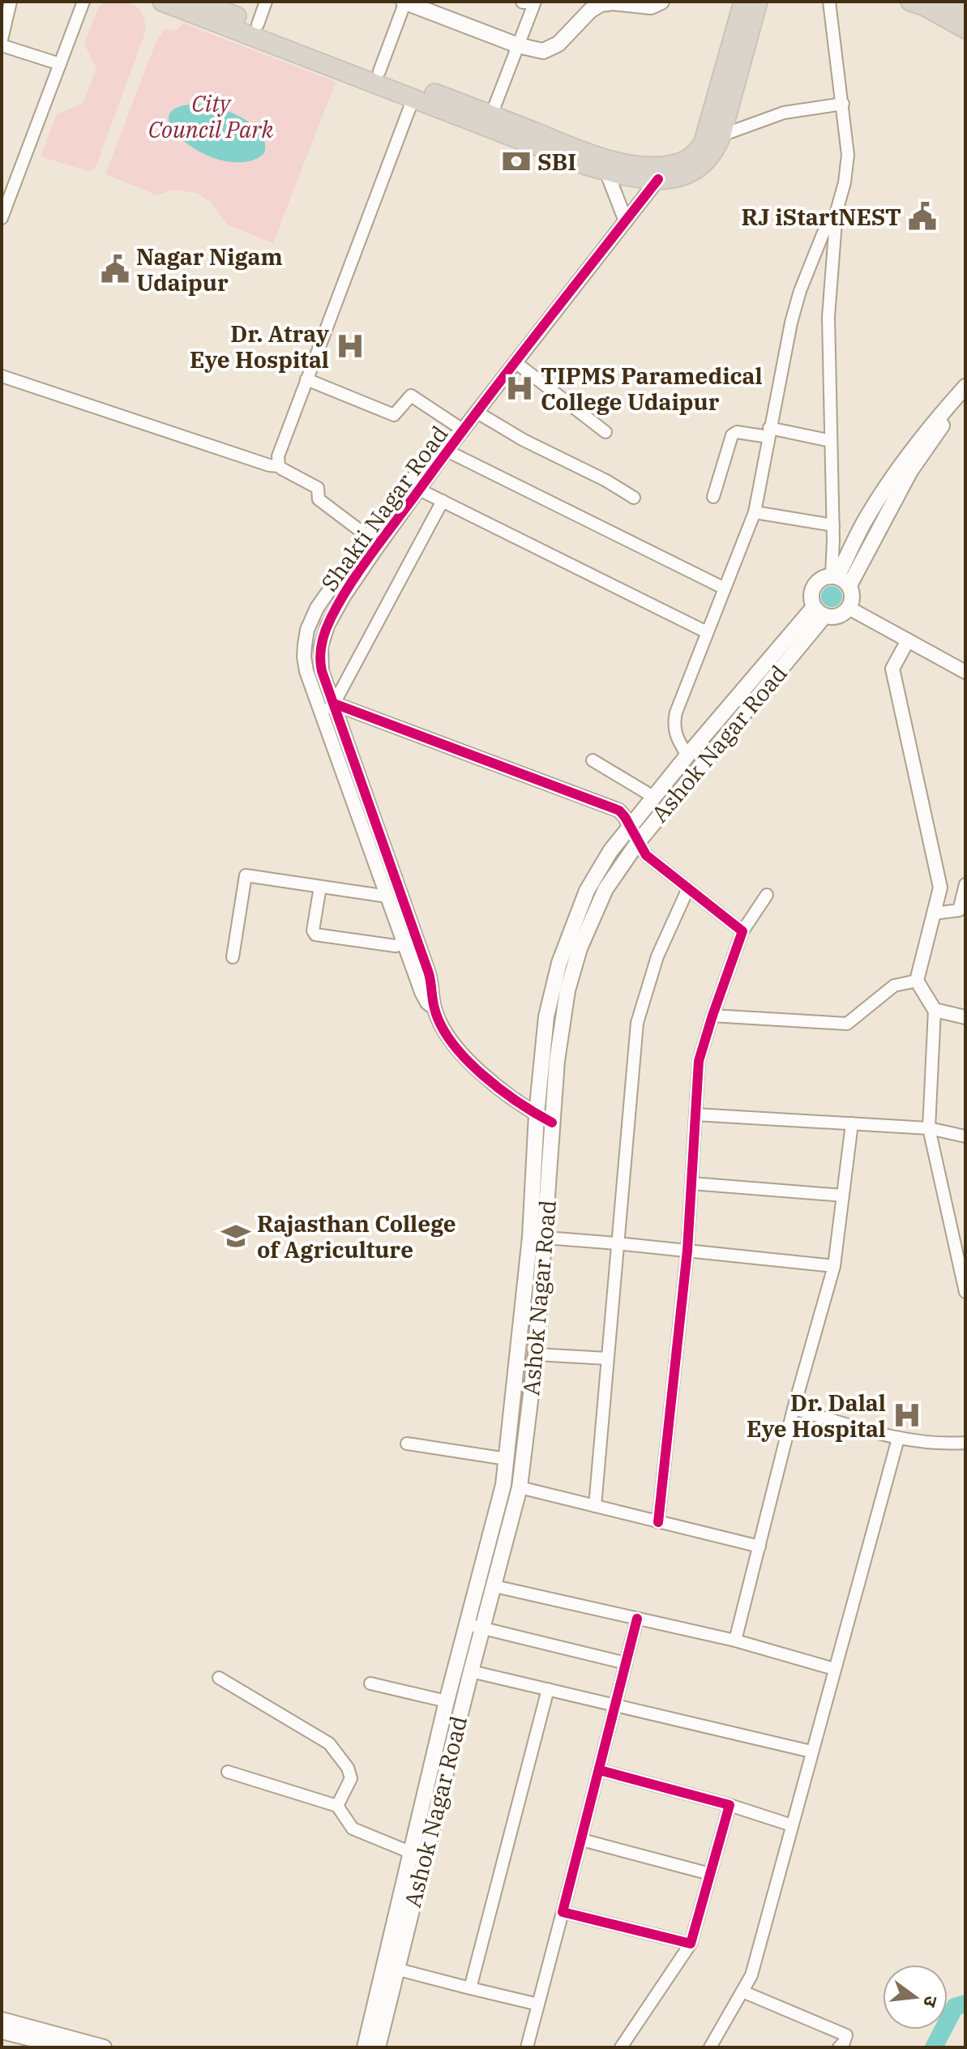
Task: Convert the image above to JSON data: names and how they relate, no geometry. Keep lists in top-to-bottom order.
{
  "streets": {
    "main road": ["Ashok Nagar Road"],
    "street": ["Shakti Nagar Road"]
  },
  "crossings": [
    ["Shakti Nagar Road", "Ashok Nagar Road"]
  ],
  "parks": ["City Council Park"],
  "places": {
    "bank": ["SBI"],
    "public building": ["RJ iStartNEST", "Nagar Nigam Udaipur"],
    "hospital": ["Dr. Atray Eye Hospital", "TIPMS Paramedical College Udaipur", "Dr. Dalal Eye Hospital"],
    "school or university": ["Rajasthan College of Agriculture"]
  },
  "north": "right"
}
